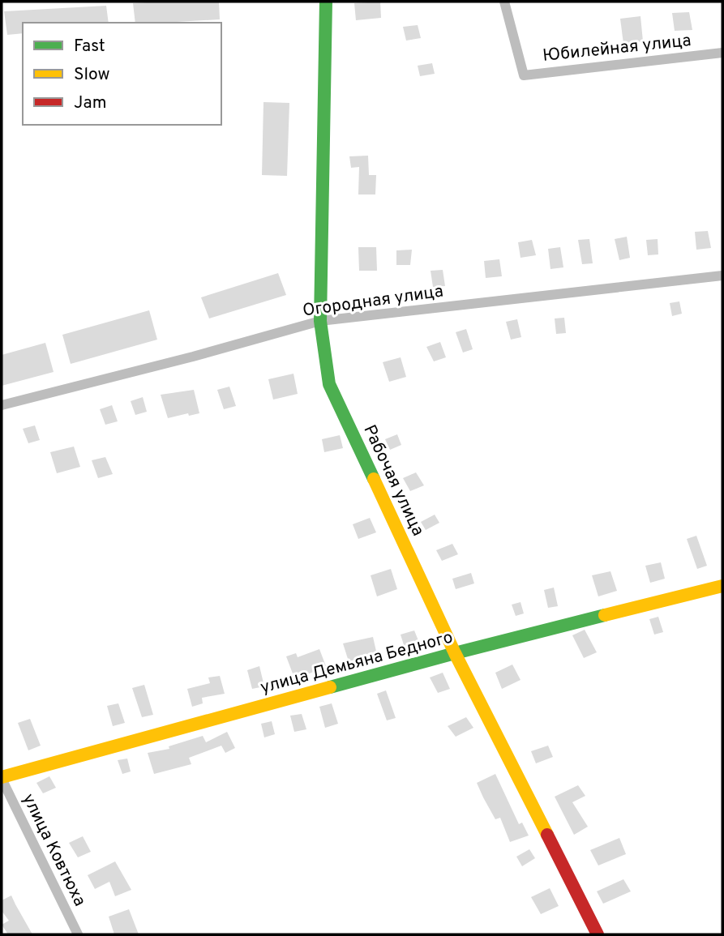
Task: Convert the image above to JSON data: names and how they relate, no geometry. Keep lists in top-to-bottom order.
{
  "streets": {
    "street": [
      "Юбилейная улица",
      "Огородная улица",
      "Рабочая улица",
      "улица Демьяна Бедного",
      "улица Ковтюха"
    ]
  },
  "crossings": [
    ["Огородная улица", "Рабочая улица"],
    ["Рабочая улица", "улица Демьяна Бедного"],
    ["улица Демьяна Бедного", "улица Ковтюха"]
  ],
  "legend": ["Fast", "Slow", "Jam"]
}
